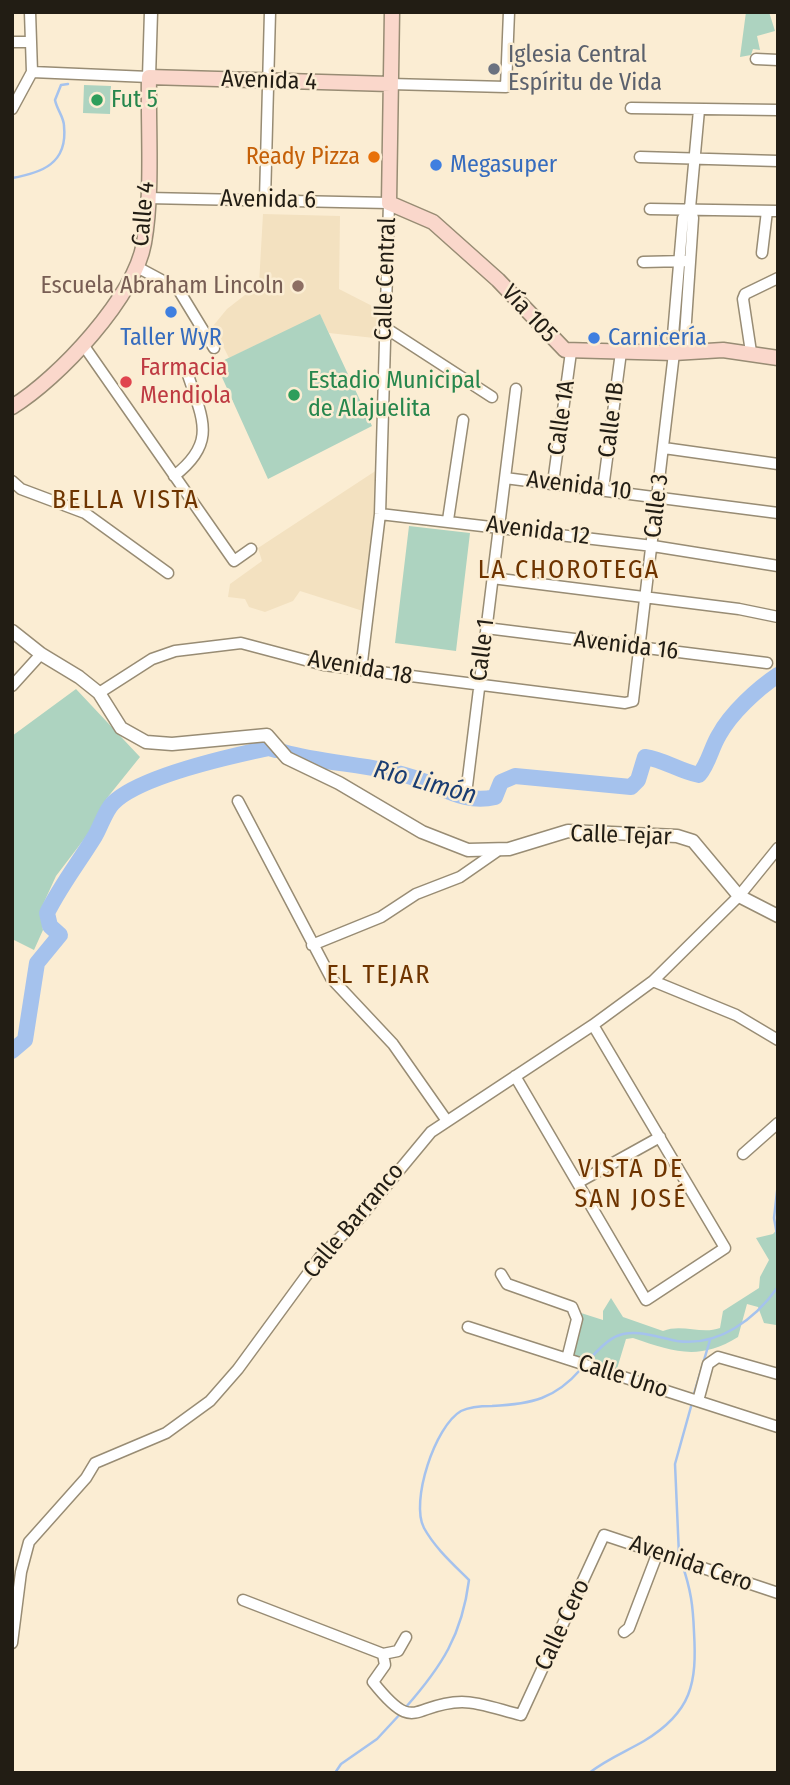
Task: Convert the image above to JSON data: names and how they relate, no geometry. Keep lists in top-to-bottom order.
{
  "streets": {
    "main road": [
      "Avenida 4",
      "Calle 4",
      "Calle Central",
      "Vía 105"
    ],
    "street": [
      "Avenida 6",
      "Calle 1A",
      "Calle 1B",
      "Avenida 10",
      "Calle 3",
      "Avenida 12",
      "Avenida 16",
      "Calle 1",
      "Avenida 18",
      "Calle Tejar",
      "Calle Barranco",
      "Calle Uno",
      "Avenida Cero",
      "Calle Cero"
    ]
  },
  "crossings": [
    ["Avenida 4", "Calle 4"],
    ["Avenida 4", "Calle Central"],
    ["Avenida 6", "Calle 4"],
    ["Avenida 6", "Calle Central"],
    ["Avenida 6", "Vía 105"],
    ["Calle Central", "Vía 105"],
    ["Calle Central", "Avenida 12"],
    ["Calle Central", "Avenida 18"],
    ["Vía 105", "Calle 1A"],
    ["Vía 105", "Calle 1B"],
    ["Vía 105", "Calle 3"],
    ["Calle 1A", "Avenida 10"],
    ["Calle 1B", "Avenida 10"],
    ["Avenida 10", "Calle 3"],
    ["Avenida 10", "Calle 1"],
    ["Calle 3", "Avenida 12"],
    ["Calle 3", "Avenida 16"],
    ["Calle 3", "Avenida 18"],
    ["Avenida 12", "Calle 1"],
    ["Avenida 16", "Calle 1"],
    ["Calle 1", "Avenida 18"],
    ["Avenida 18", "Calle Tejar"],
    ["Calle Tejar", "Calle Barranco"],
    ["Avenida Cero", "Calle Cero"]
  ],
  "districts": [
    "BELLA VISTA",
    "LA CHOROTEGA",
    "EL TEJAR",
    "VISTA DE SAN JOSÉ"
  ],
  "water": ["Río Limón"],
  "places": [
    "Iglesia Central Espíritu de Vida",
    "Fut 5",
    "Ready Pizza",
    "Megasuper",
    "Escuela Abraham Lincoln",
    "Taller WyR",
    "Carnicería",
    "Farmacia Mendiola",
    "Estadio Municipal de Alajuelita"
  ]
}
